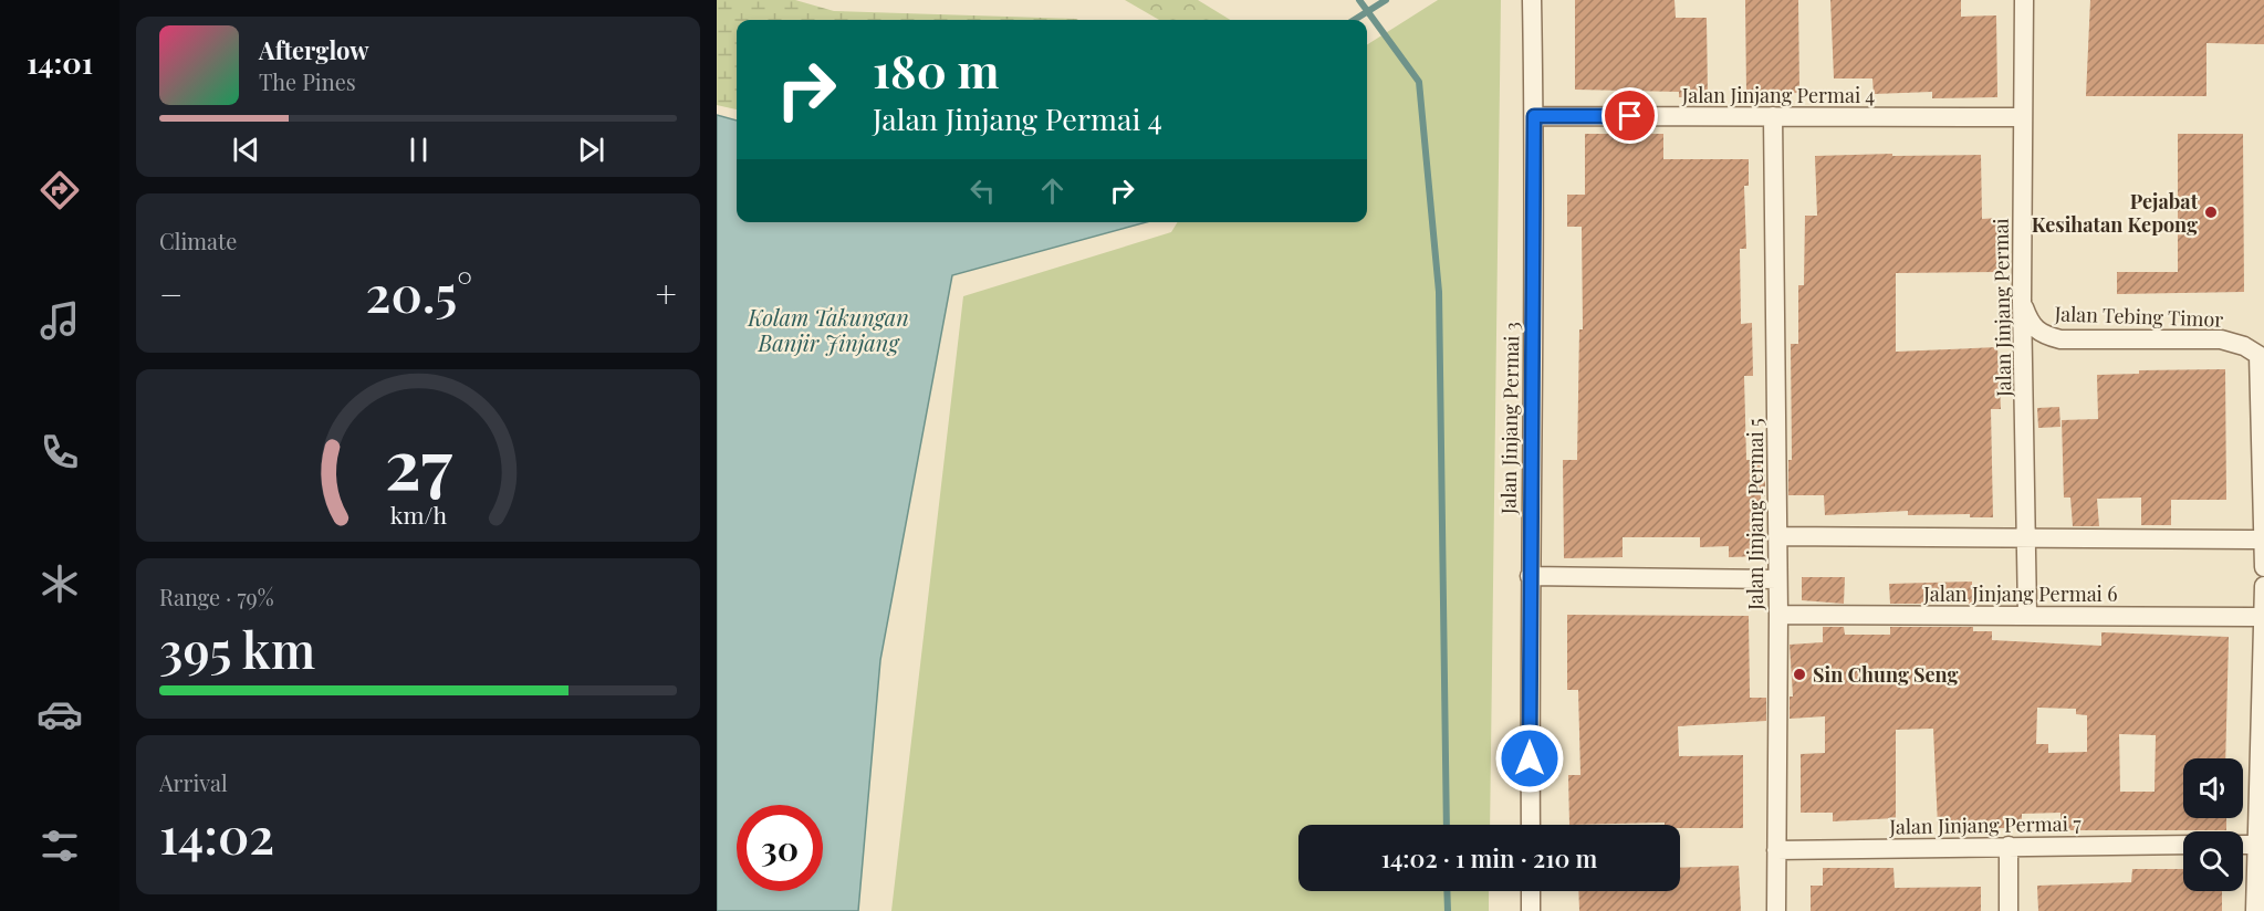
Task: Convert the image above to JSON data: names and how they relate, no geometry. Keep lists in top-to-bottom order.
{
  "streets": {
    "street": [
      "Jalan Jinjang Permai 4",
      "Jalan Jinjang Permai",
      "Jalan Tebing Timor",
      "Jalan Jinjang Permai 3",
      "Jalan Jinjang Permai 5",
      "Jalan Jinjang Permai 6",
      "Jalan Jinjang Permai 7"
    ]
  },
  "crossings": [
    ["Jalan Jinjang Permai 4", "Jalan Jinjang Permai"],
    ["Jalan Jinjang Permai 4", "Jalan Jinjang Permai 3"],
    ["Jalan Jinjang Permai 4", "Jalan Jinjang Permai 5"],
    ["Jalan Jinjang Permai", "Jalan Tebing Timor"],
    ["Jalan Jinjang Permai", "Jalan Jinjang Permai 6"],
    ["Jalan Jinjang Permai 5", "Jalan Jinjang Permai 6"],
    ["Jalan Jinjang Permai 5", "Jalan Jinjang Permai 7"]
  ],
  "water": ["Kolam Takungan Banjir Jinjang"],
  "places": ["Pejabat Kesihatan Kepong", "Sin Chung Seng"],
  "page": {
    "tabs": "14:01",
    "turn": ["180 m", "Jalan Jinjang Permai 4"],
    "song": ["Afterglow", "The Pines"],
    "tile": [
      "Climate",
      ["Range · 79%", "395 km"],
      ["Arrival", "14:02"]
    ],
    "heat": ["−", "20.5°", "+"],
    "limit": "30",
    "trip": "14:02 · 1 min · 210 m",
    "gauge": ["27", "km/h"]
  }
}
